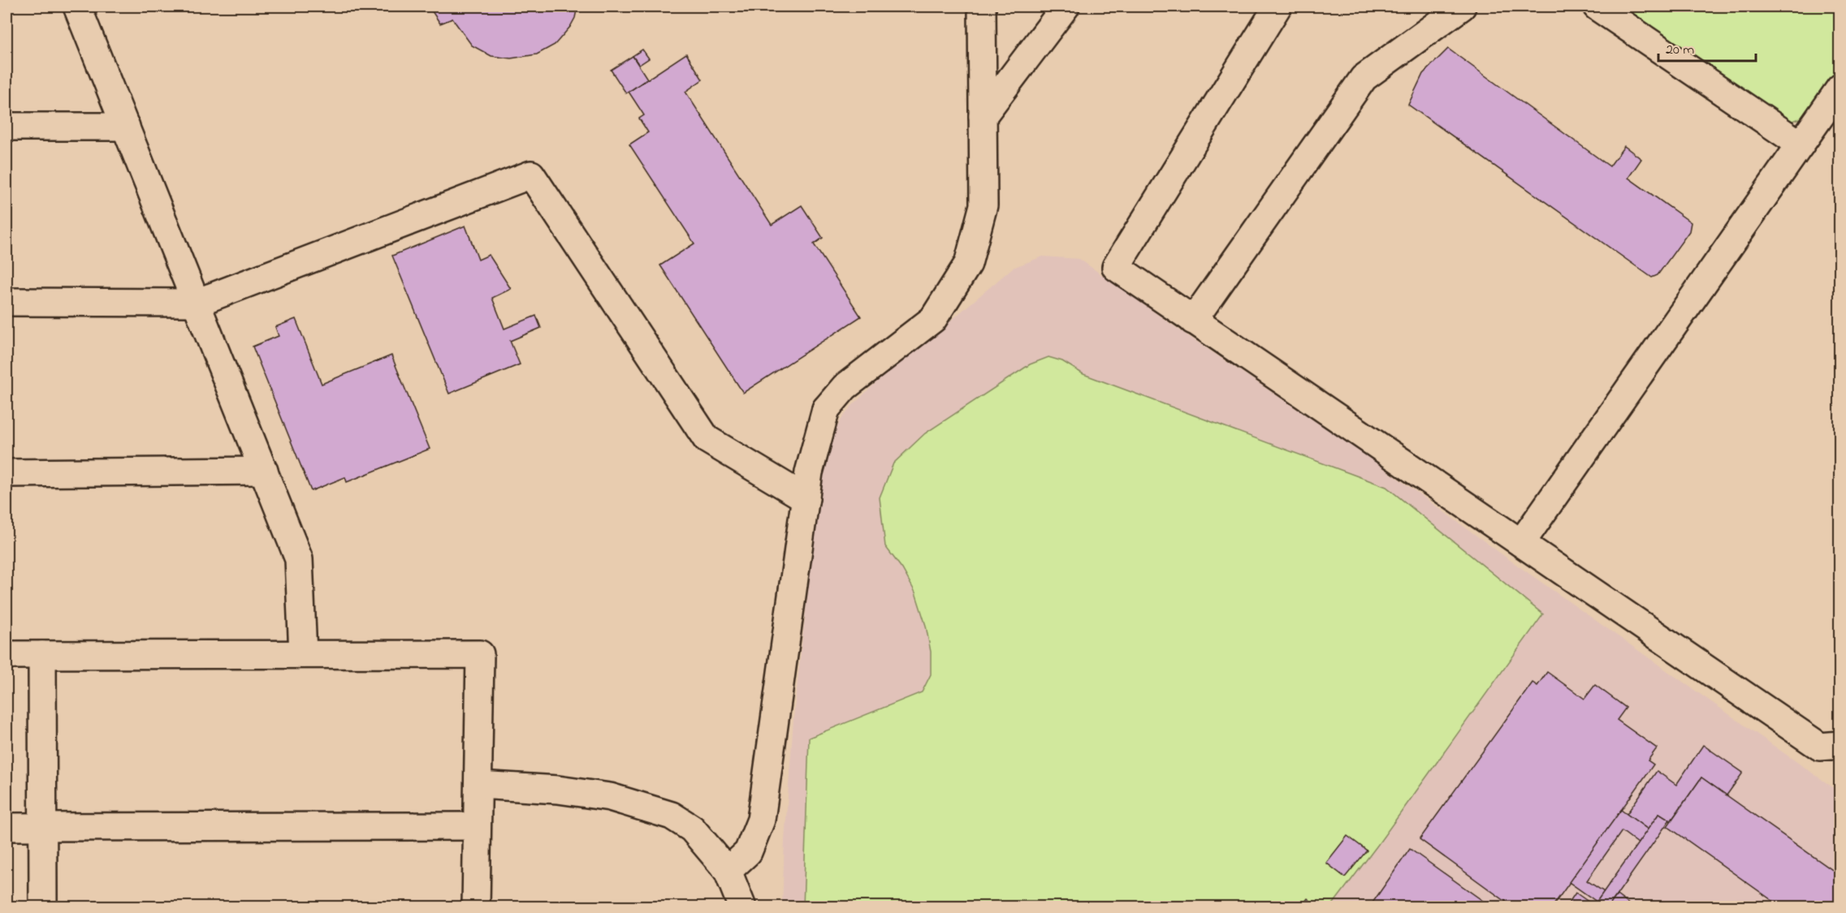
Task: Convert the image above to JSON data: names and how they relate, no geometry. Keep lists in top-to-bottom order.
{
  "scale_bar": "20 m"
}
